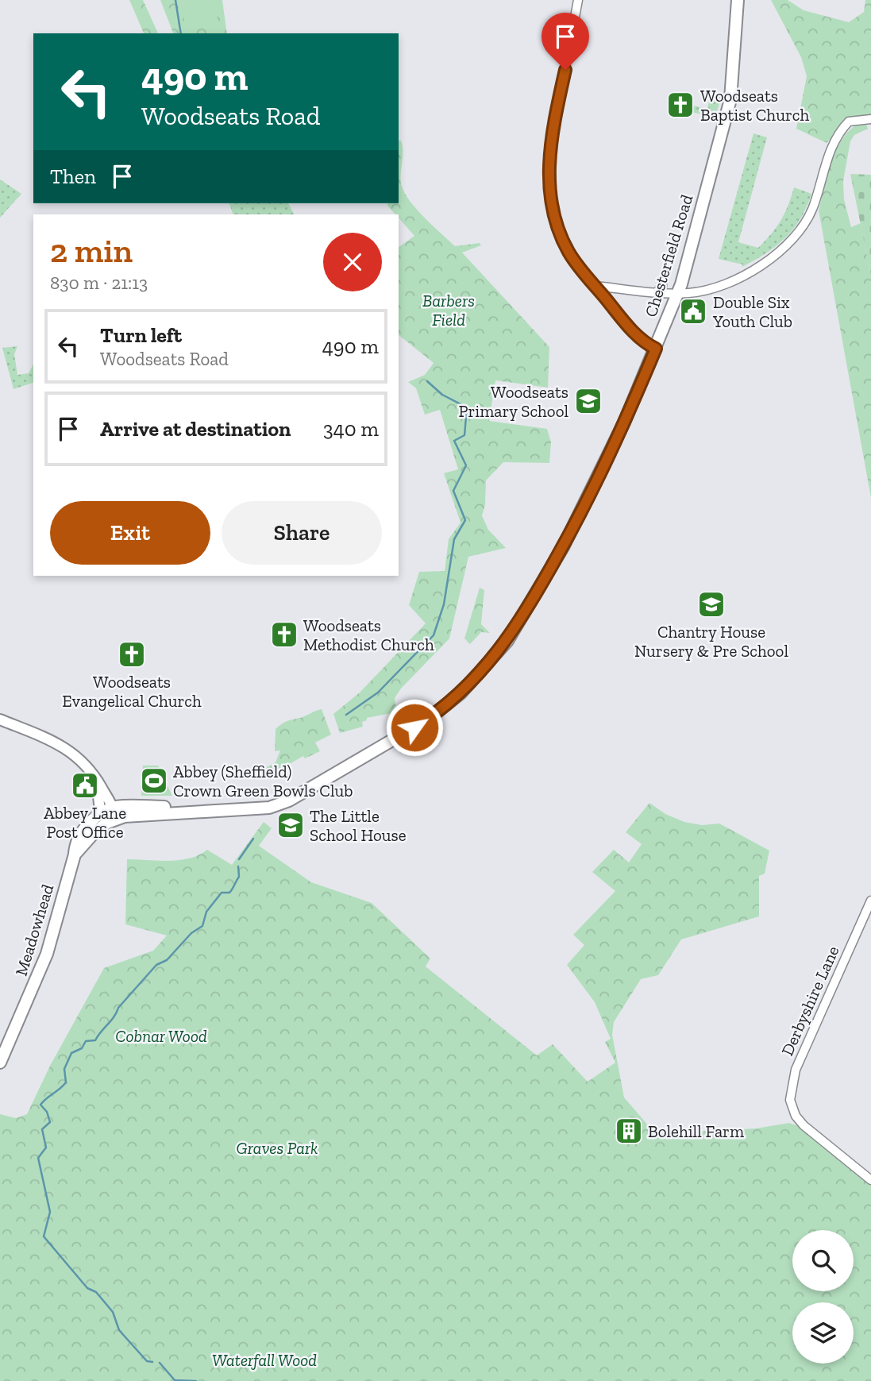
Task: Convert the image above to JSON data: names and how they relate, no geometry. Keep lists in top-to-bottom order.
{
  "streets": {
    "highway": ["Chesterfield Road", "Meadowhead"],
    "street": ["Derbyshire Lane"]
  },
  "crossings": [
    ["Chesterfield Road", "Meadowhead"]
  ],
  "parks": [
    "Barbers Field",
    "Cobnar Wood",
    "Graves Park",
    "Waterfall Wood"
  ],
  "places": {
    "church": ["Woodseats Baptist Church", "Woodseats Methodist Church", "Woodseats Evangelical Church"],
    "public building": ["Double Six Youth Club", "Abbey Lane Post Office"],
    "school or university": ["Woodseats Primary School", "Chantry House Nursery & Pre School", "The Little School House"],
    "sports": ["Abbey (Sheffield) Crown Green Bowls Club"],
    "building": ["Bolehill Farm"]
  },
  "page": {
    "turn": ["490 m", "Woodseats Road"],
    "then": "Then",
    "heading": ["2 min", "830 m · 21:13"],
    "list": [
      {
        "name": "Turn left",
        "note": "Woodseats Road",
        "value": "490 m"
      },
      {
        "name": "Arrive at destination",
        "value": "340 m"
      }
    ],
    "buttons": ["Exit", "Share"]
  }
}
